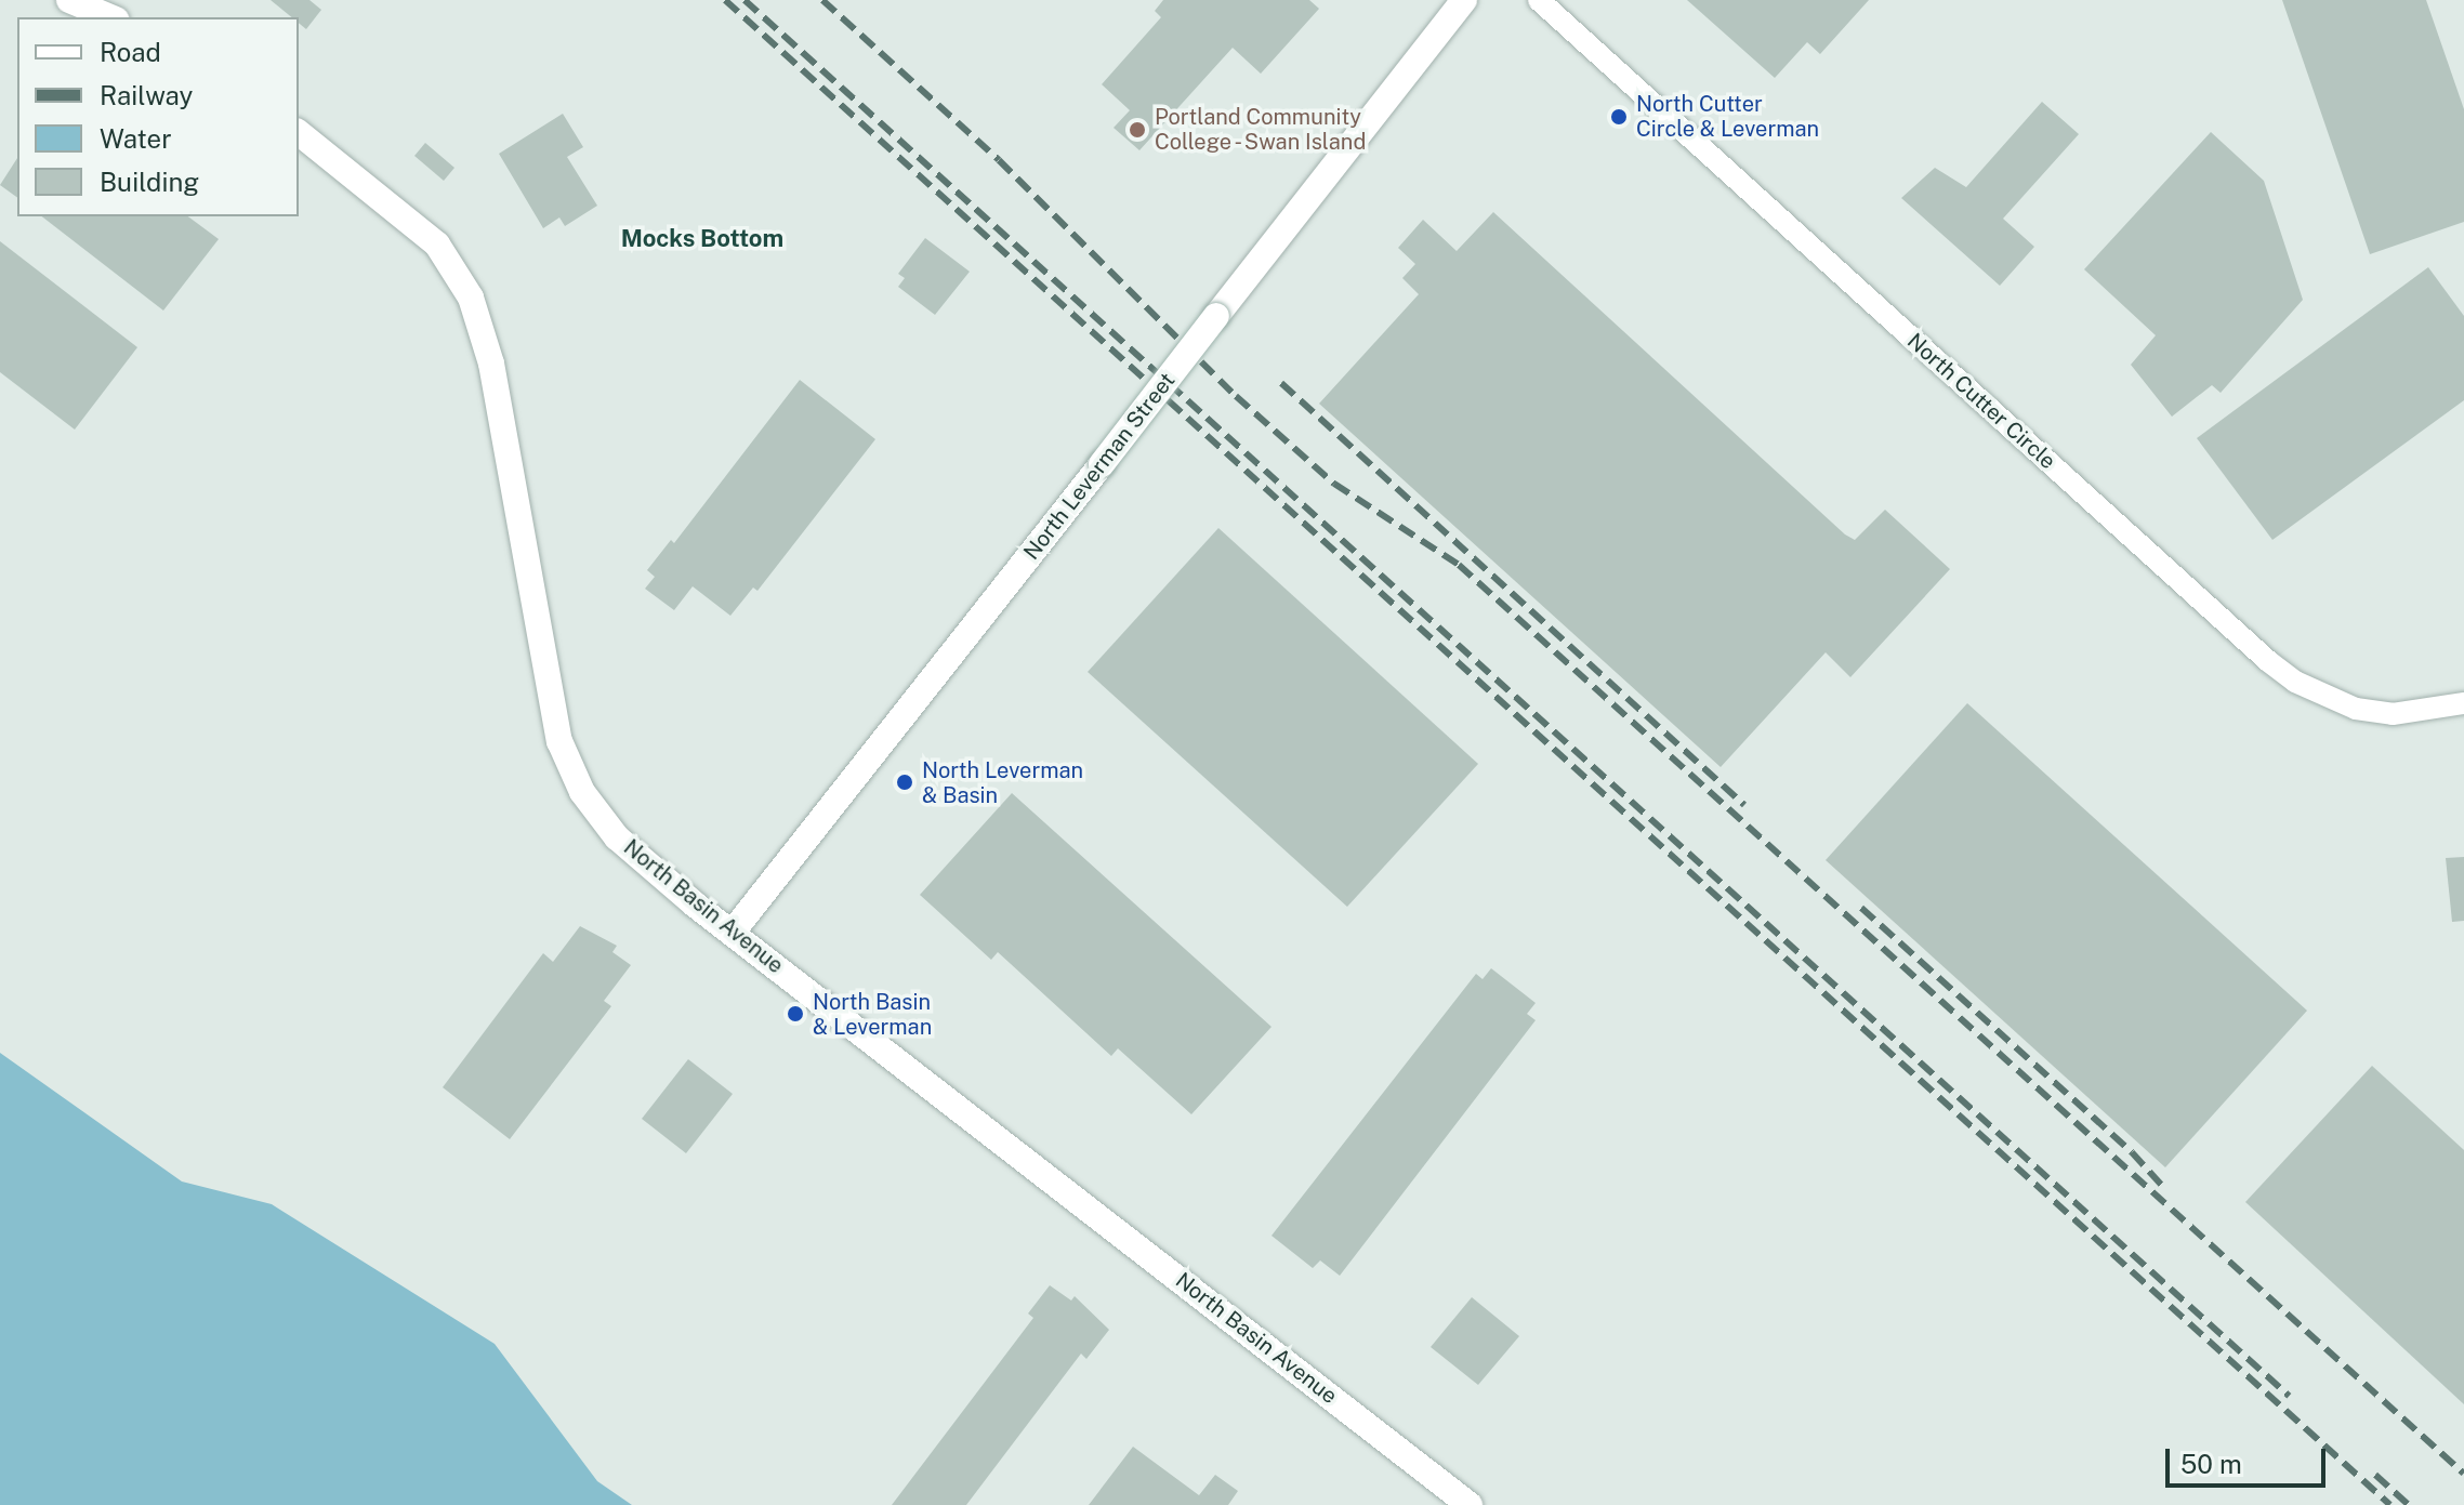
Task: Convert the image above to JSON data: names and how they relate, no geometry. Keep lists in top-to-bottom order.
{
  "streets": {
    "street": ["North Cutter Circle", "North Leverman Street", "North Basin Avenue"]
  },
  "crossings": [
    ["North Leverman Street", "North Basin Avenue"]
  ],
  "districts": ["Mocks Bottom"],
  "places": [
    "North Cutter Circle & Leverman",
    "Portland Community College - Swan Island",
    "North Leverman & Basin",
    "North Basin & Leverman"
  ],
  "legend": [
    "Road",
    "Railway",
    "Water",
    "Building"
  ],
  "scale_bar": "50 m"
}
